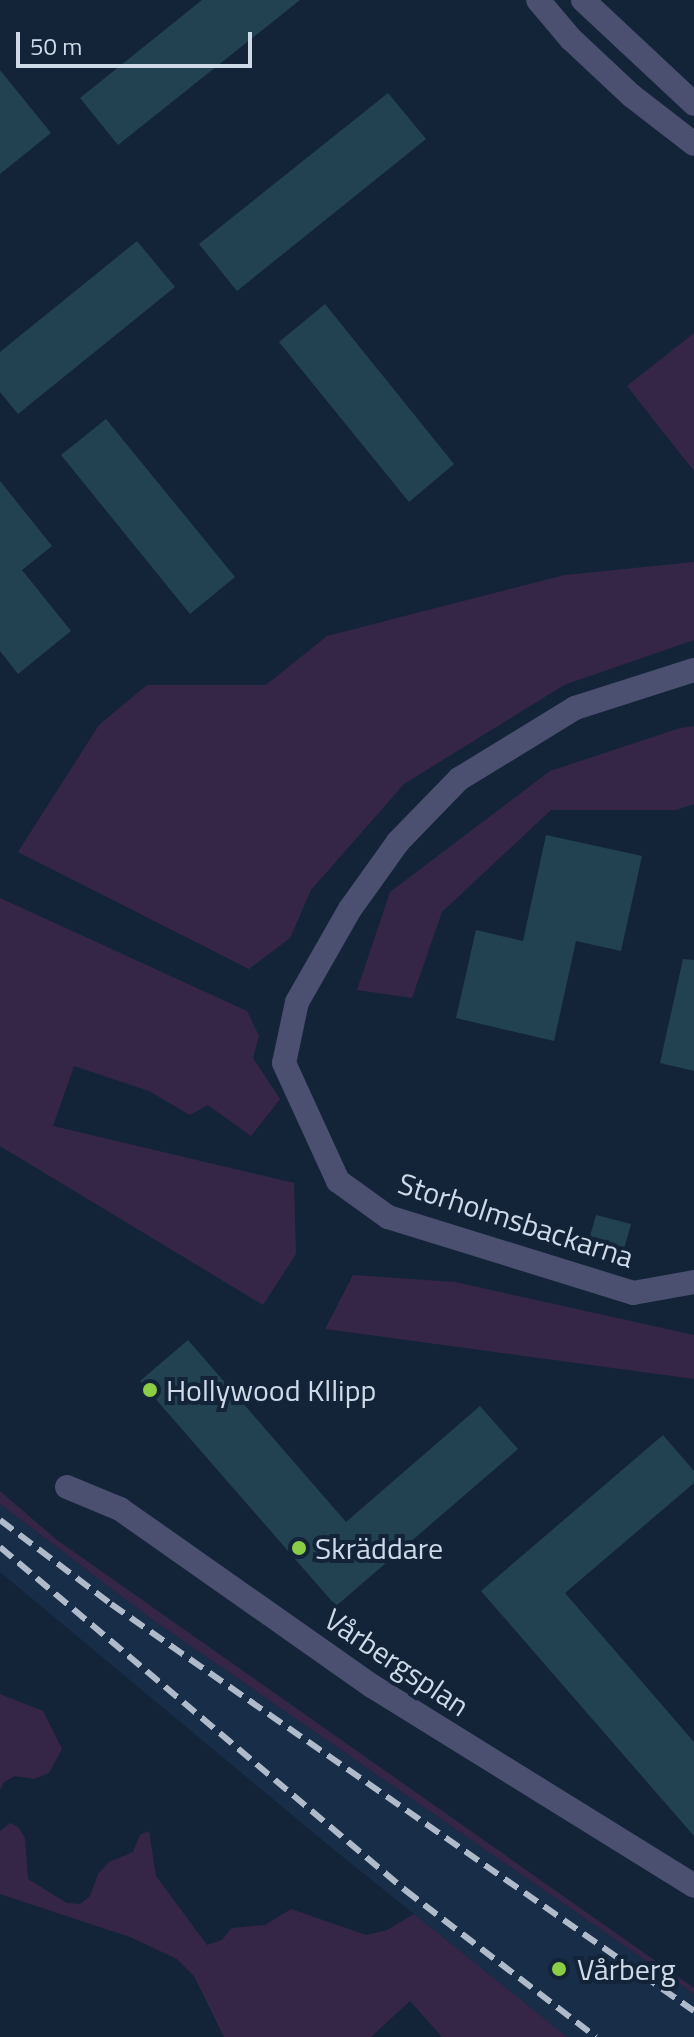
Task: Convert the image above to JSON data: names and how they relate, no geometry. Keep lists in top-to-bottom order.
{
  "streets": {
    "street": ["Storholmsbackarna", "Vårbergsplan"]
  },
  "places": ["Hollywood Kllipp", "Skräddare", "Vårberg"],
  "scale_bar": "50 m"
}
